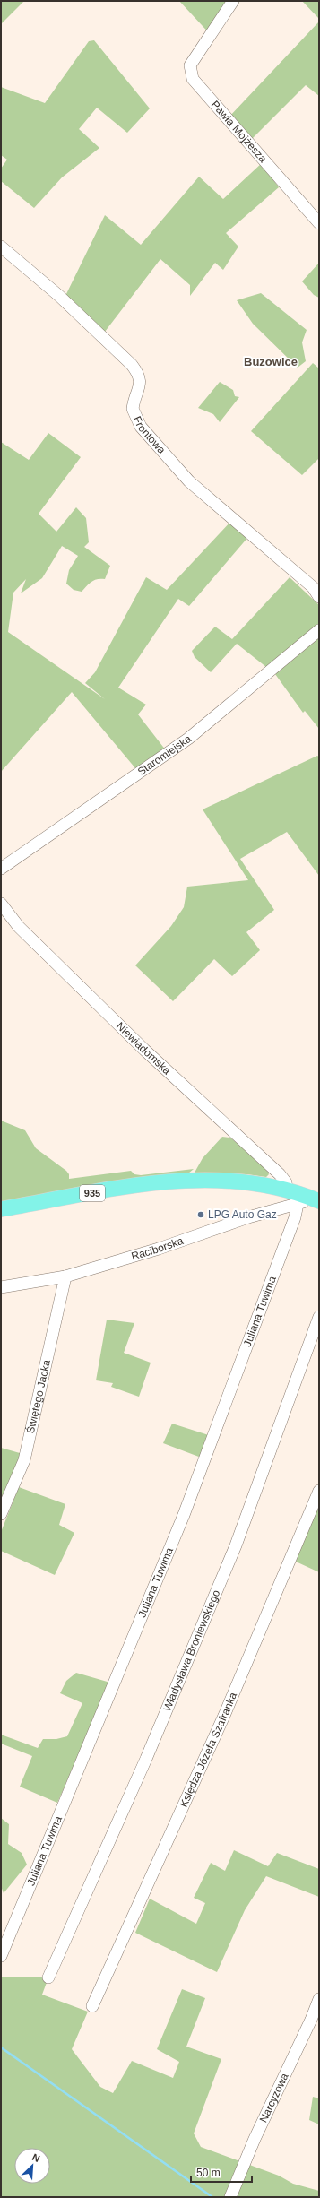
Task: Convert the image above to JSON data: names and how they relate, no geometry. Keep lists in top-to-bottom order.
{
  "streets": {
    "main road": ["935"],
    "street": [
      "Pawła Mojżesza",
      "Frontowa",
      "Staromiejska",
      "Niewiadomska",
      "Raciborska",
      "Juliana Tuwima",
      "Świętego Jacka",
      "Władysława Broniewskiego",
      "Księdza Józefa Szafranka",
      "Narcyzowa"
    ]
  },
  "crossings": [
    ["Niewiadomska", "935"],
    ["935", "Raciborska"],
    ["935", "Juliana Tuwima"],
    ["Raciborska", "Juliana Tuwima"],
    ["Raciborska", "Świętego Jacka"]
  ],
  "districts": ["Buzowice"],
  "places": ["LPG Auto Gaz"],
  "scale_bar": "50 m",
  "north": "top right"
}
